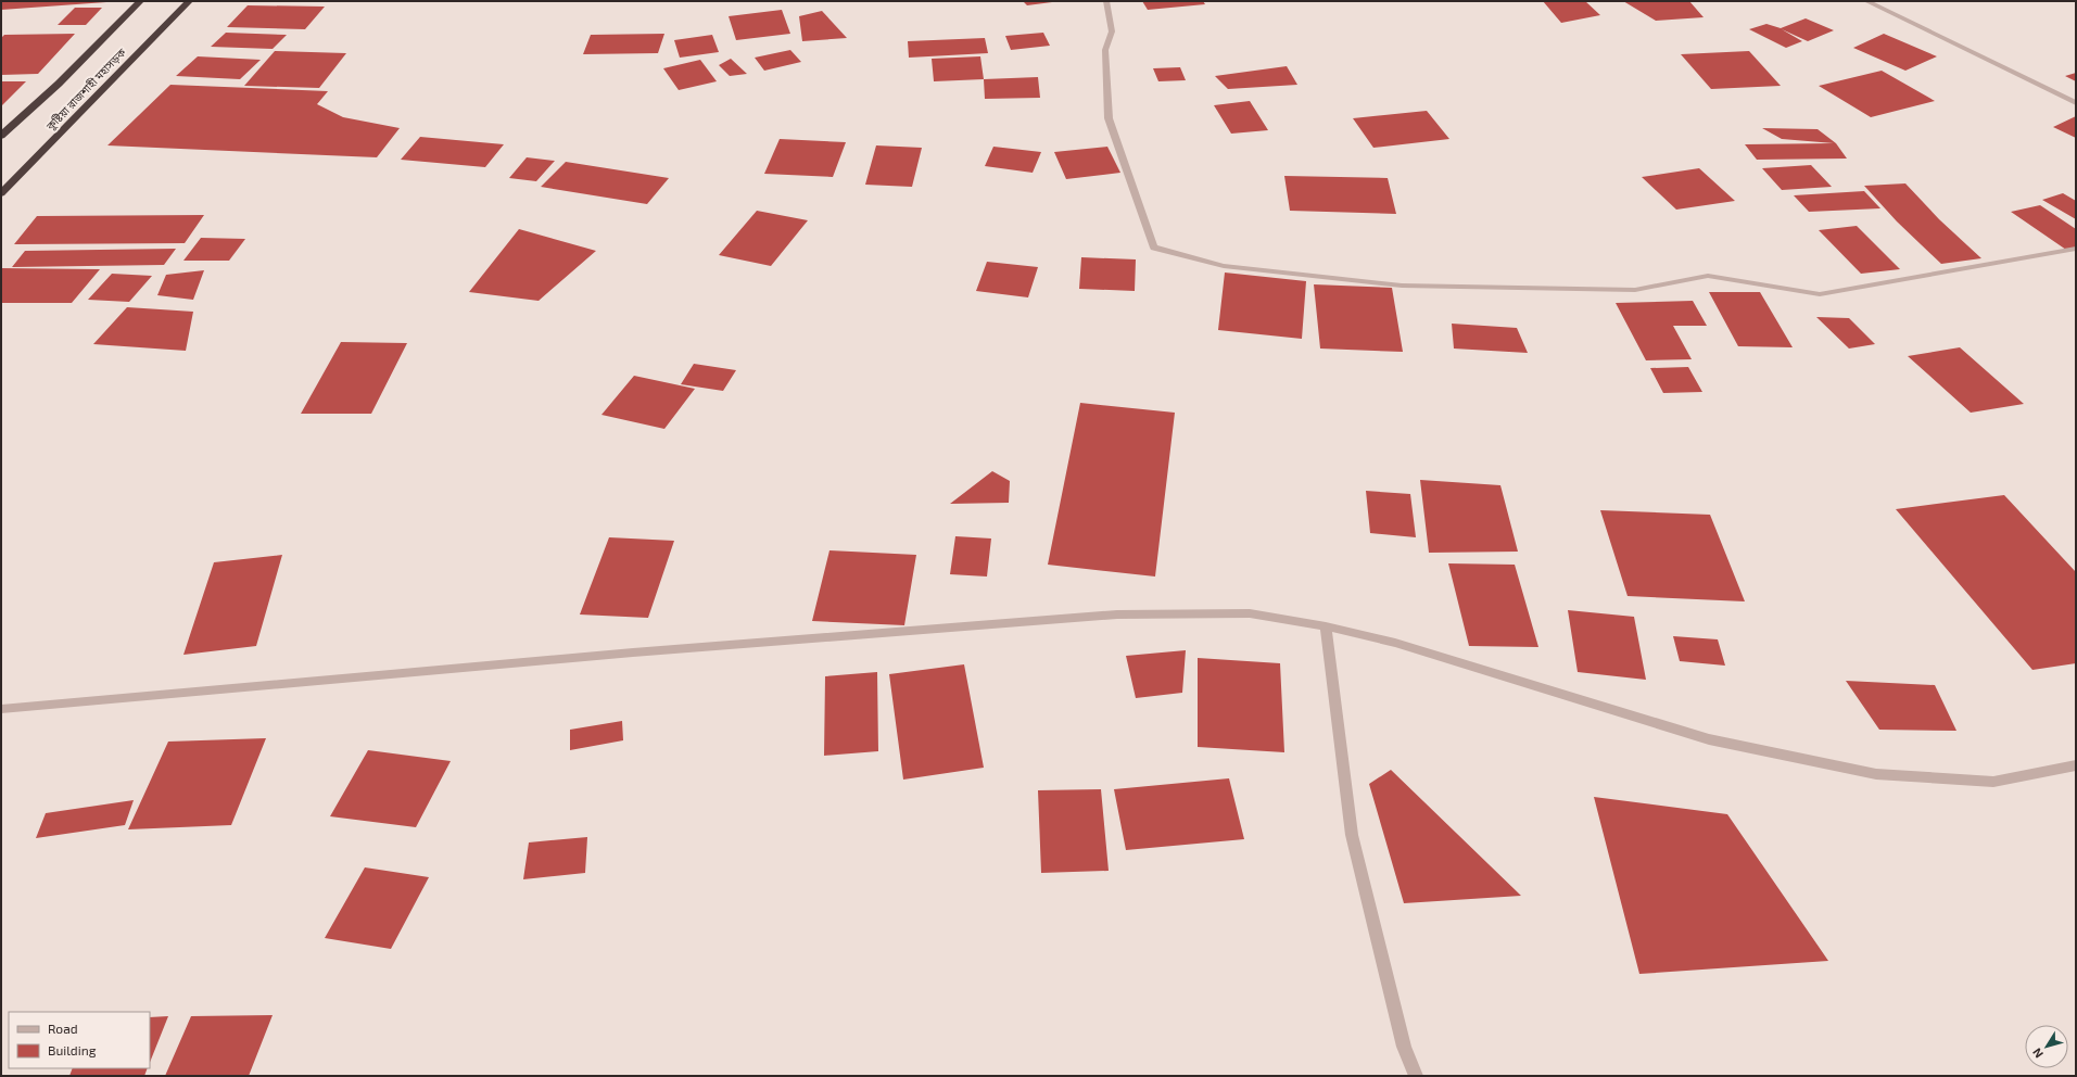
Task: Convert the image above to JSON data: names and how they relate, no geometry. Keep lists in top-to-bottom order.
{
  "streets": {
    "highway": ["কুষ্টিয়া রাজশাহী মহাসড়ক"]
  },
  "legend": ["Road", "Building"],
  "north": "bottom left"
}
